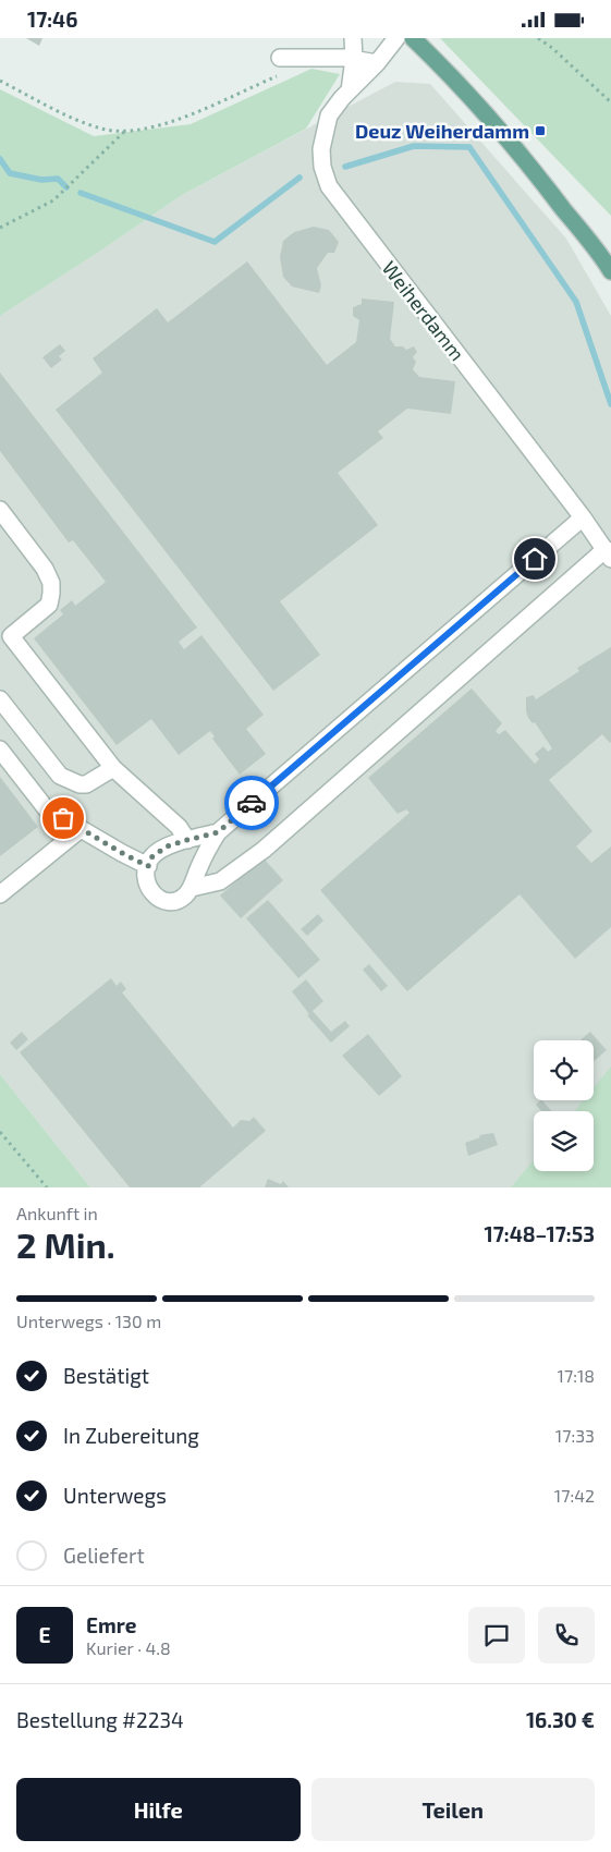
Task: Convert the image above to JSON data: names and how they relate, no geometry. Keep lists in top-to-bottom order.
{
  "streets": {
    "street": ["Weiherdamm"]
  },
  "places": {
    "transit": ["Deuz Weiherdamm"]
  },
  "page": {
    "status": "17:46",
    "heading": ["2 Min.", "Ankunft in", "17:48–17:53"],
    "panel": [
      "Emre",
      "Kurier · 4.8",
      "Bestellung #2234",
      "16.30 €"
    ],
    "bar": "Unterwegs · 130 m",
    "list": [
      ["Bestätigt", "17:18"],
      ["In Zubereitung", "17:33"],
      ["Unterwegs", "17:42"],
      "Geliefert"
    ],
    "round": "E",
    "buttons": ["Hilfe", "Teilen"]
  }
}
